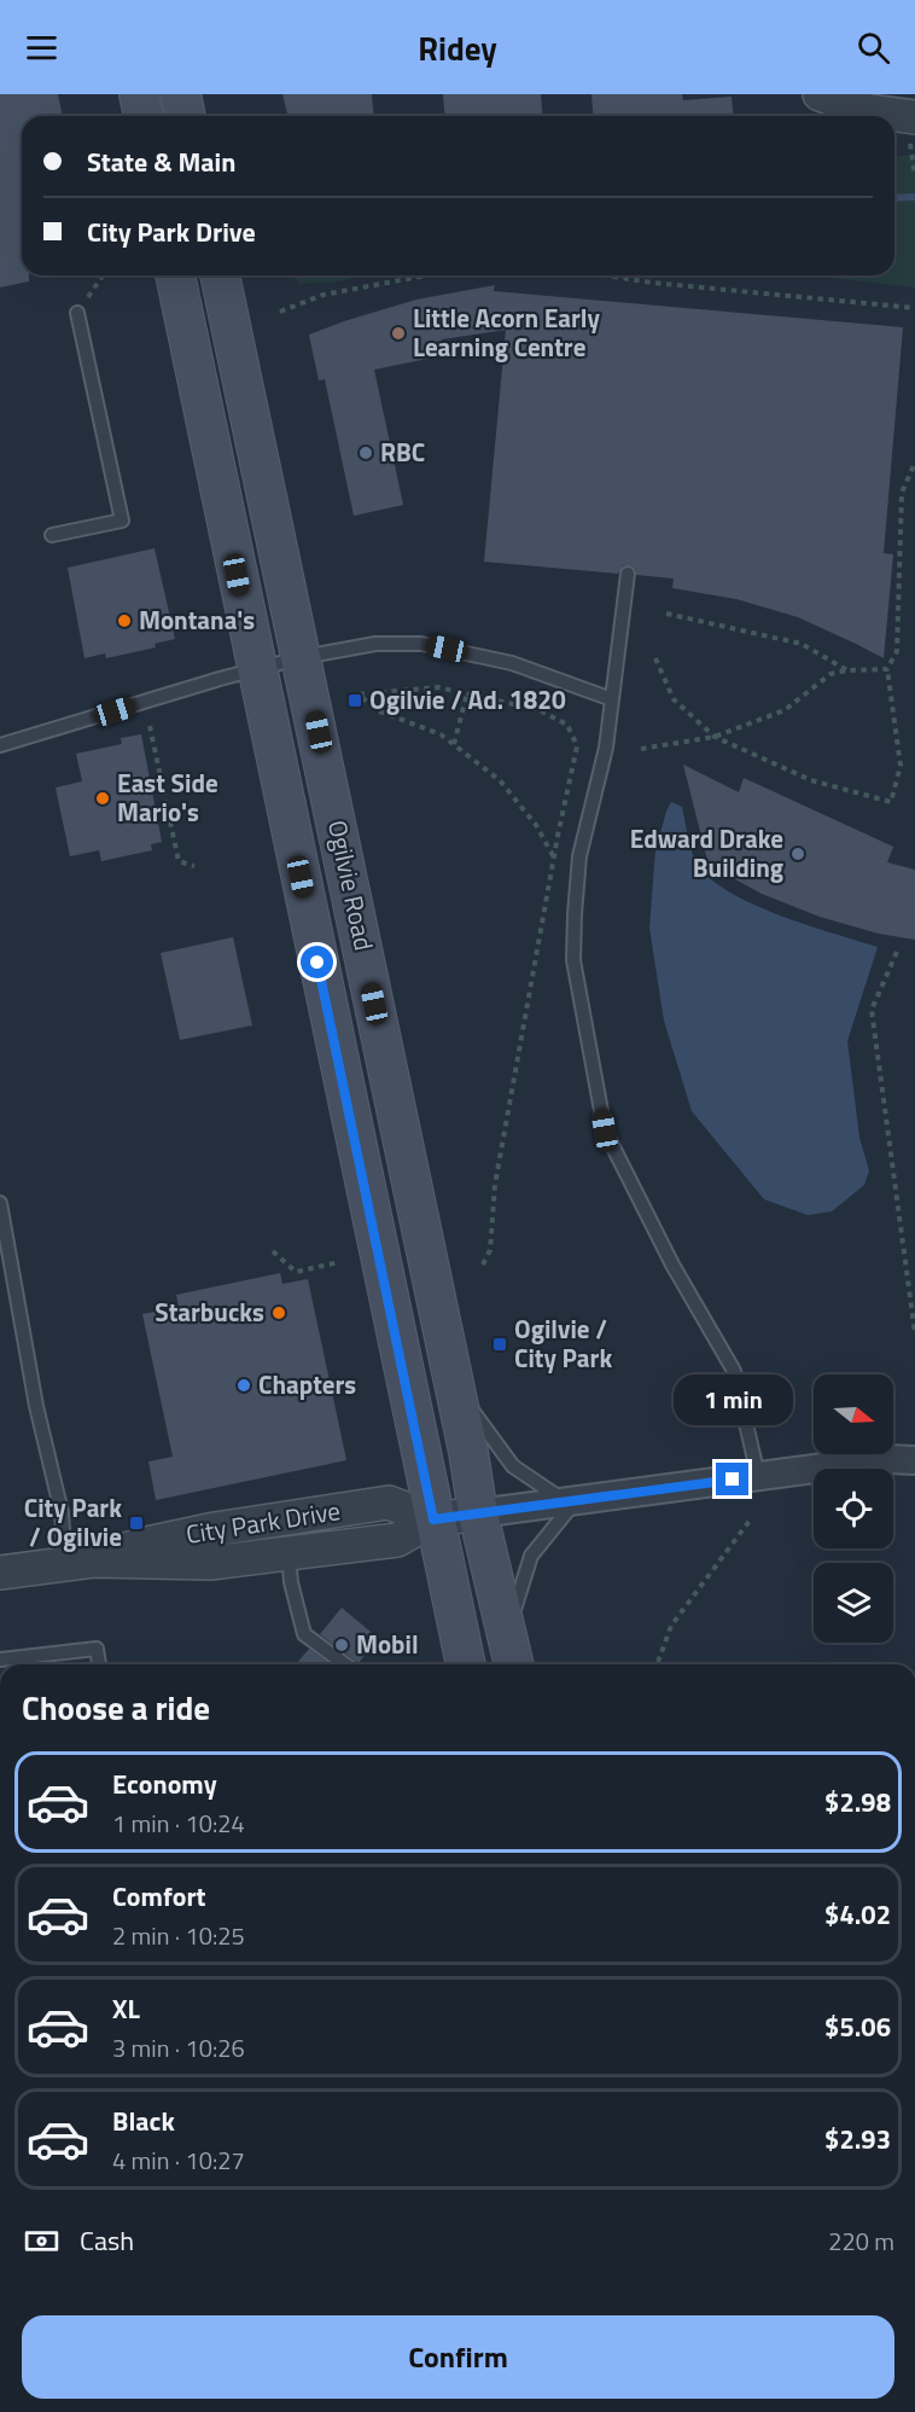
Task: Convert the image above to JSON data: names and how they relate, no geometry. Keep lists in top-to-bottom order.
{
  "streets": {
    "main road": ["Ogilvie Road"],
    "street": ["City Park Drive"]
  },
  "crossings": [
    ["Ogilvie Road", "City Park Drive"]
  ],
  "places": {
    "other": [
      "Little Acorn Early Learning Centre",
      "RBC",
      "Montana's",
      "East Side Mario's",
      "Edward Drake Building",
      "Starbucks",
      "Chapters",
      "Mobil"
    ],
    "transit": ["Ogilvie / Ad. 1820", "Ogilvie / City Park", "City Park / Ogilvie"]
  },
  "north": "right",
  "page": {
    "header": "Ridey",
    "banner": ["State & Main", "City Park Drive"],
    "bubble": "1 min",
    "heading": "Choose a ride",
    "list": [
      {
        "name": "Economy",
        "note": "1 min · 10:24",
        "value": "$2.98"
      },
      {
        "name": "Comfort",
        "note": "2 min · 10:25",
        "value": "$4.02"
      },
      {
        "name": "XL",
        "note": "3 min · 10:26",
        "value": "$5.06"
      },
      {
        "name": "Black",
        "note": "4 min · 10:27",
        "value": "$2.93"
      }
    ],
    "pay": ["Cash", "220 m"],
    "buttons": "Confirm"
  }
}
